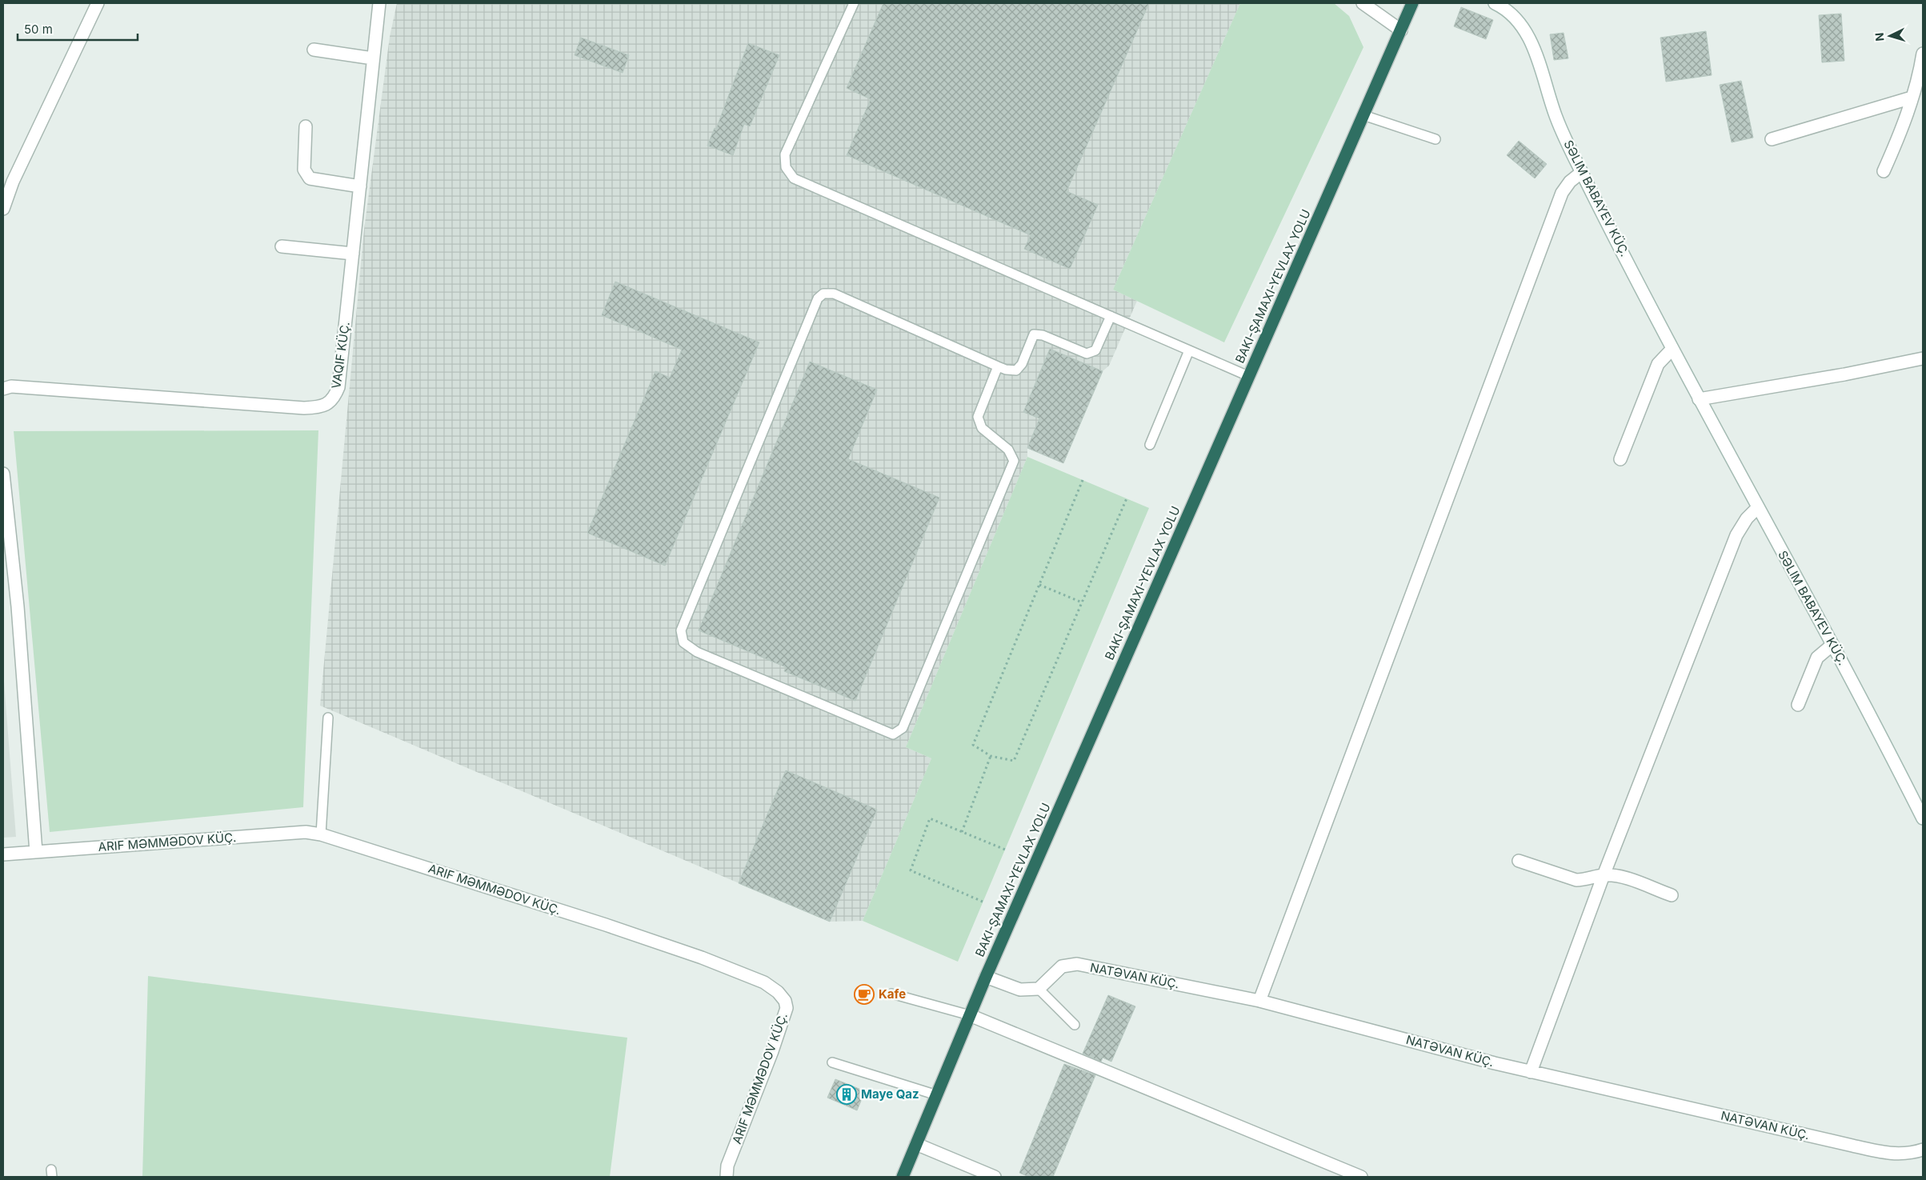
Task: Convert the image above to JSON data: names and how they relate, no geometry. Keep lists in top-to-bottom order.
{
  "streets": {
    "street": [
      "SƏLIM BABAYEV KÜÇ.",
      "VAQIF KÜÇ.",
      "ARIF MƏMMƏDOV KÜÇ.",
      "NATƏVAN KÜÇ."
    ]
  },
  "places": {
    "cafe": ["Kafe"],
    "building": ["Maye Qaz"]
  },
  "scale_bar": "50 m",
  "north": "left"
}
